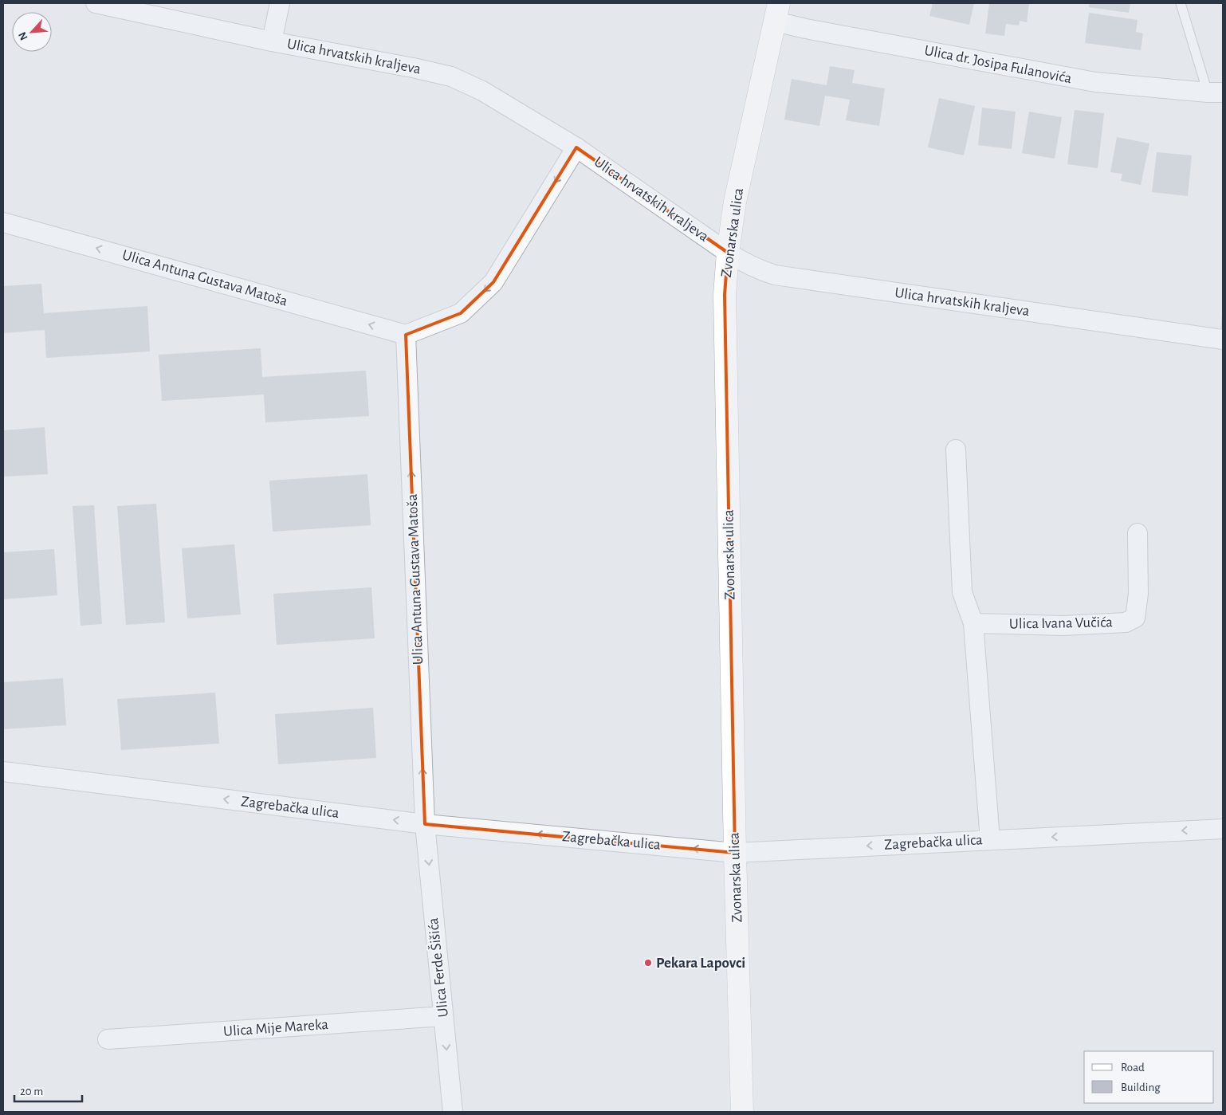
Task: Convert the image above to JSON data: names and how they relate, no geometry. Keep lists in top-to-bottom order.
{
  "streets": {
    "main road": ["Zvonarska ulica"],
    "street": [
      "Ulica hrvatskih kraljeva",
      "Ulica dr. Josipa Fulanovića",
      "Ulica Antuna Gustava Matoša",
      "Ulica Ivana Vučića",
      "Zagrebačka ulica",
      "Ulica Ferde Šišića",
      "Ulica Mije Mareka"
    ]
  },
  "crossings": [
    ["Ulica hrvatskih kraljeva", "Zvonarska ulica"],
    ["Ulica dr. Josipa Fulanovića", "Zvonarska ulica"],
    ["Zvonarska ulica", "Zagrebačka ulica"],
    ["Ulica Antuna Gustava Matoša", "Zagrebačka ulica"],
    ["Ulica Antuna Gustava Matoša", "Ulica Ferde Šišića"],
    ["Zagrebačka ulica", "Ulica Ferde Šišića"],
    ["Ulica Ferde Šišića", "Ulica Mije Mareka"]
  ],
  "one_way": ["Ulica Antuna Gustava Matoša", "Zagrebačka ulica", "Ulica Ferde Šišića"],
  "places": ["Pekara Lapovci"],
  "legend": ["Road", "Building"],
  "scale_bar": "20 m",
  "north": "bottom left"
}
